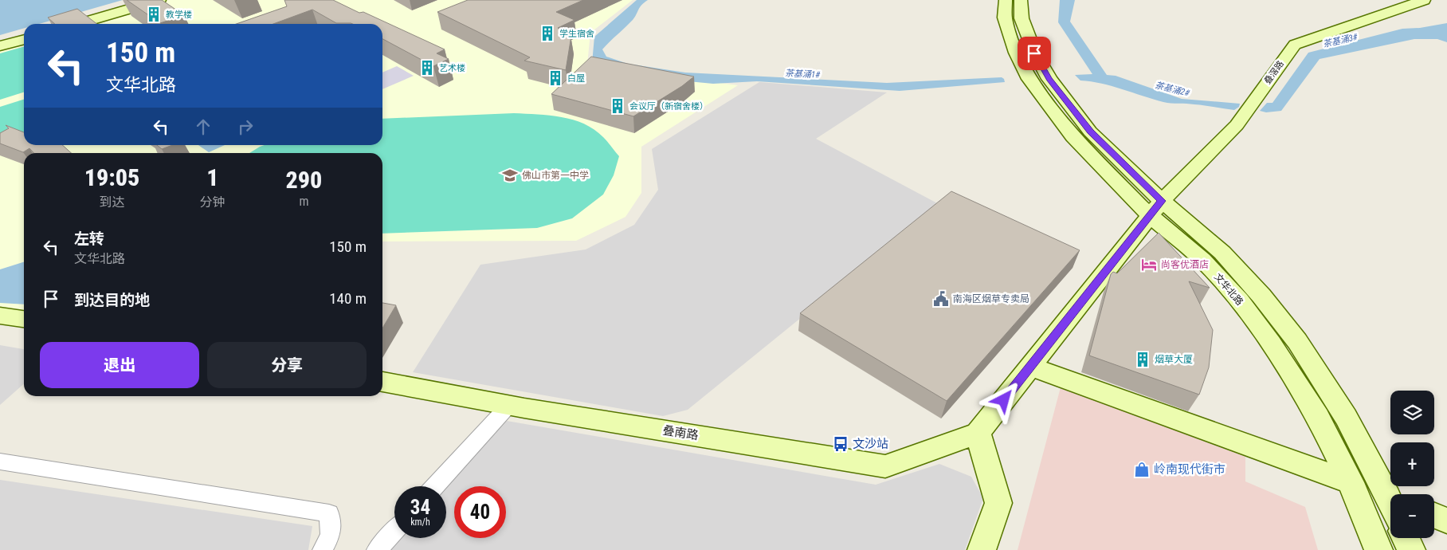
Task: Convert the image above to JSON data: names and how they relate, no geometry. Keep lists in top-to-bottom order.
{
  "streets": {
    "street": ["叠滘路", "文华北路", "叠南路"]
  },
  "crossings": [
    ["叠滘路", "文华北路"],
    ["叠滘路", "叠南路"]
  ],
  "water": ["茶基涌3#", "茶基涌1#", "茶基涌2#"],
  "places": {
    "building": [
      "教学楼",
      "学生宿舍",
      "艺术楼",
      "白屋",
      "会议厅（新宿舍楼）",
      "烟草大厦"
    ],
    "school or university": ["佛山市第一中学"],
    "hotel": ["尚客优酒店"],
    "public building": ["南海区烟草专卖局"],
    "bus stop": ["文沙站"],
    "shop": ["岭南现代街市"]
  },
  "page": {
    "turn": ["150 m", "文华北路"],
    "eta": [
      "19:05",
      "到达",
      "1",
      "分钟",
      "290",
      "m"
    ],
    "list": [
      {
        "name": "左转",
        "note": "文华北路",
        "value": "150 m"
      },
      {
        "name": "到达目的地",
        "value": "140 m"
      }
    ],
    "buttons": ["退出", "分享"],
    "map_buttons": ["+", "−"],
    "speed": "34 km/h",
    "limit": "40"
  }
}
